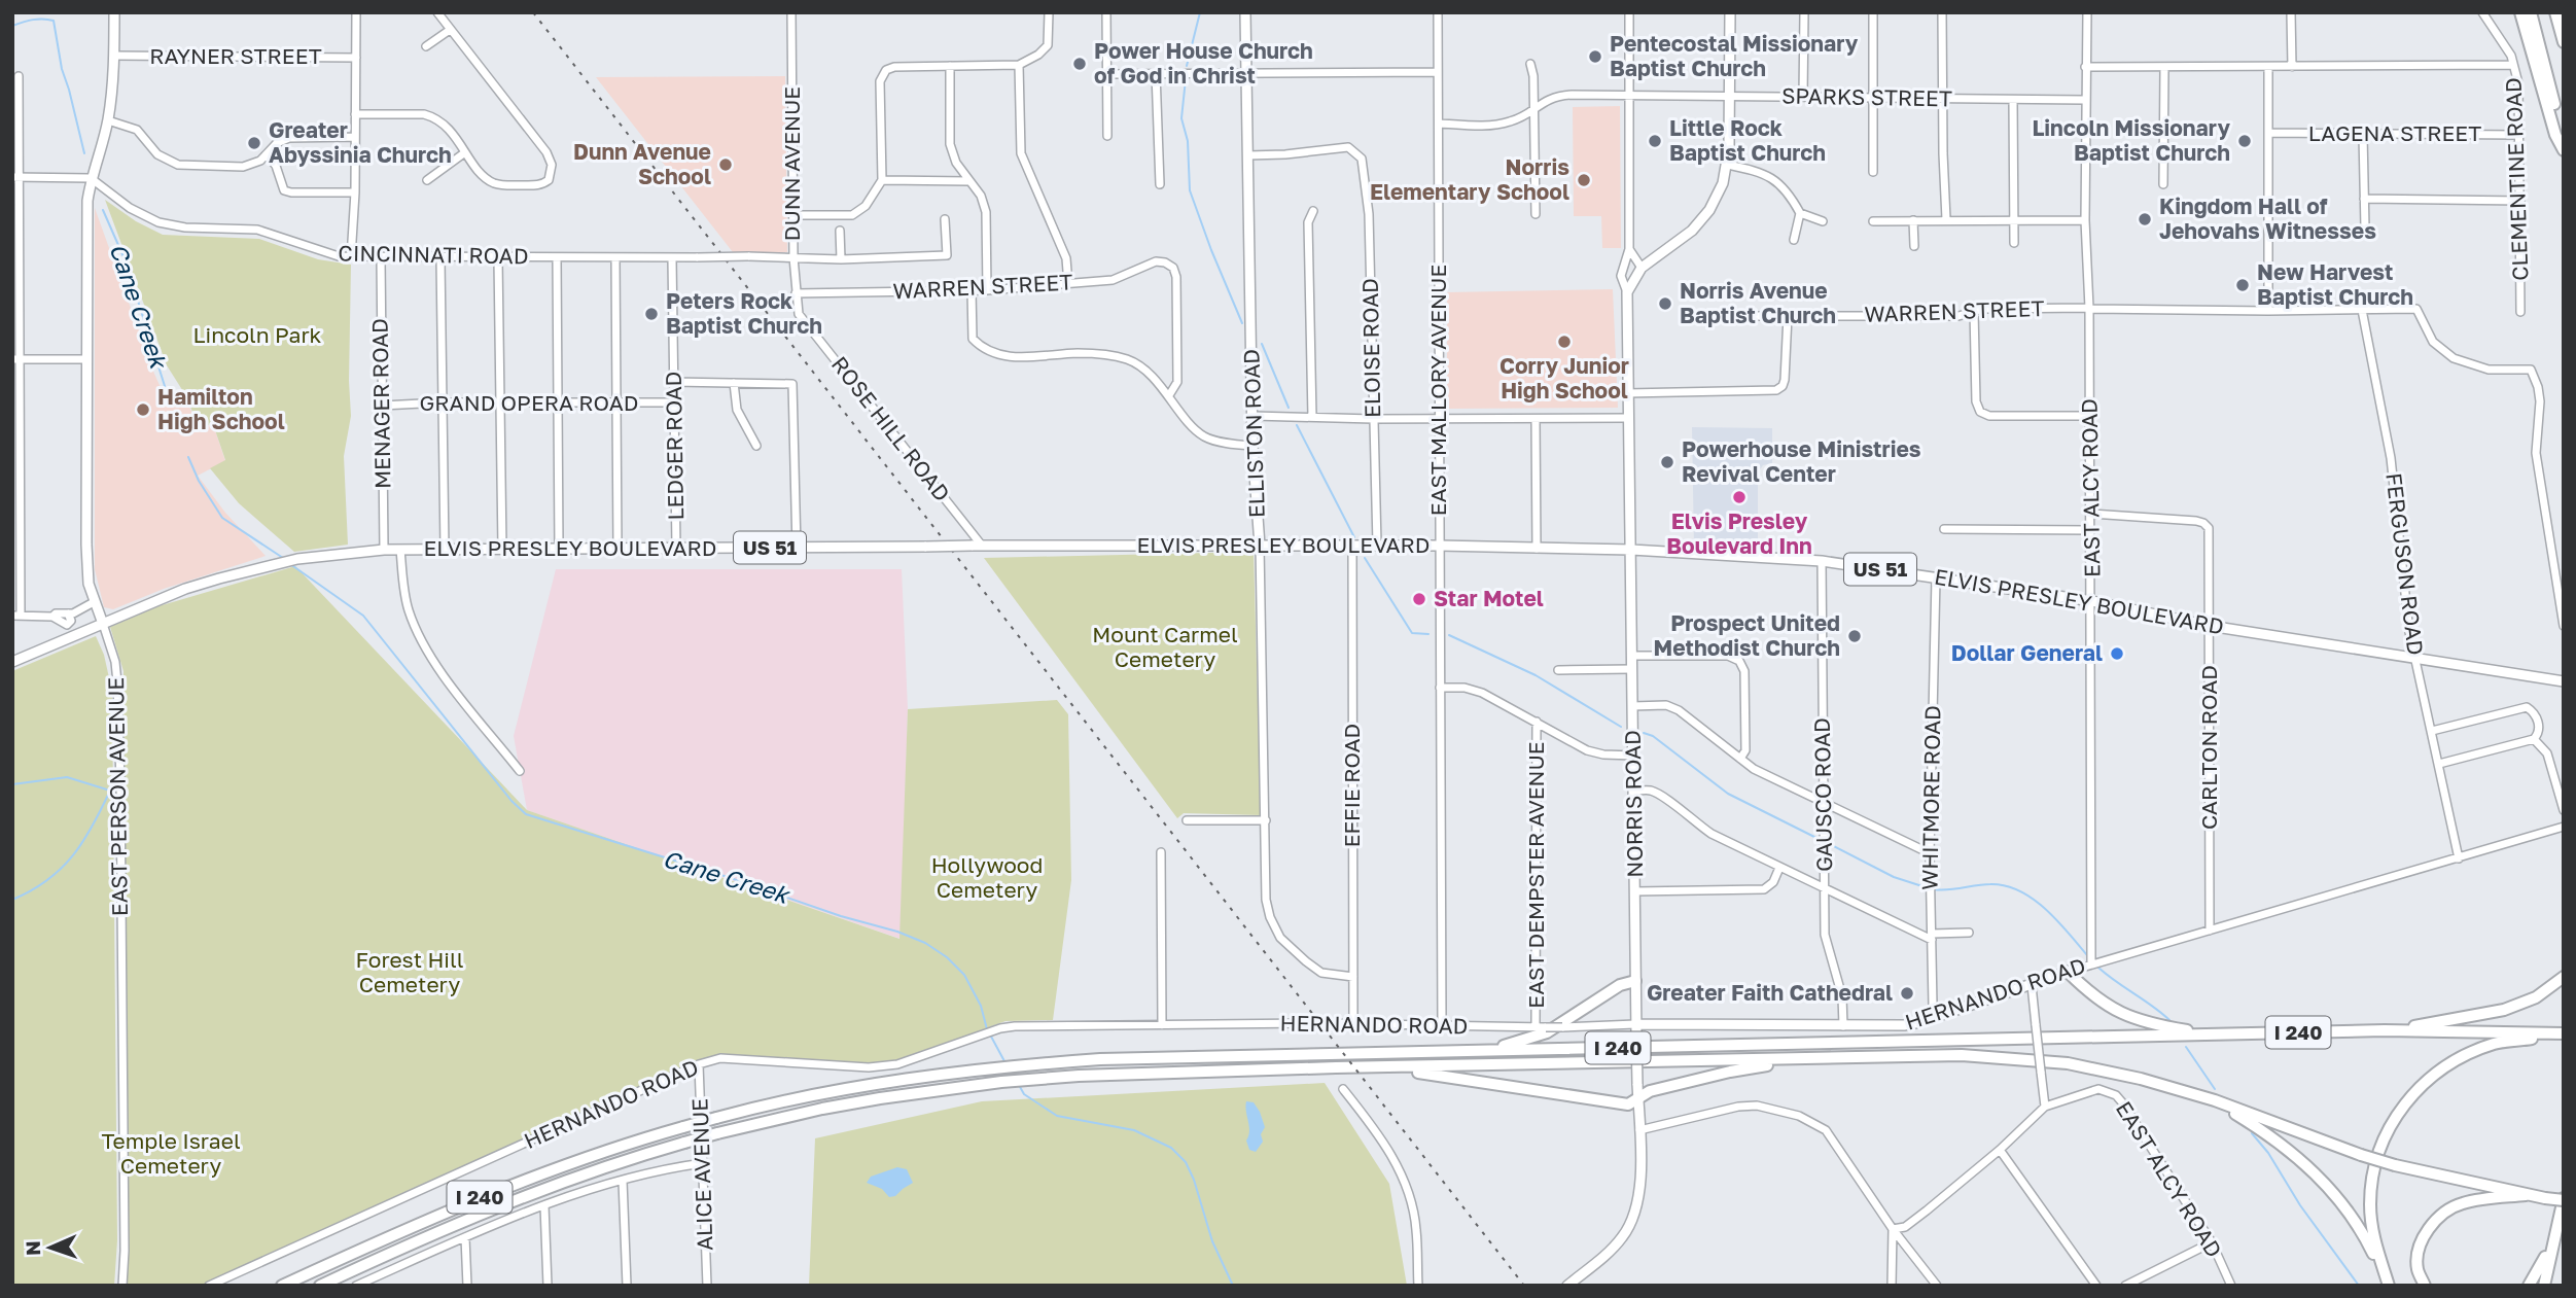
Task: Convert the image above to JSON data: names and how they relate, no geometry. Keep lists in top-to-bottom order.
{
  "streets": {
    "highway": ["I 240"],
    "main road": [
      "ELLISTON ROAD",
      "ELVIS PRESLEY BOULEVARD",
      "US 51",
      "EAST PERSON AVENUE",
      "NORRIS ROAD",
      "HERNANDO ROAD"
    ],
    "street": [
      "RAYNER STREET",
      "SPARKS STREET",
      "LAGENA STREET",
      "DUNN AVENUE",
      "CLEMENTINE ROAD",
      "CINCINNATI ROAD",
      "WARREN STREET",
      "ELOISE ROAD",
      "EAST MALLORY AVENUE",
      "MENAGER ROAD",
      "GRAND OPERA ROAD",
      "ROSE HILL ROAD",
      "LEDGER ROAD",
      "EAST ALCY ROAD",
      "FERGUSON ROAD",
      "CARLTON ROAD",
      "EFFIE ROAD",
      "GAUSCO ROAD",
      "WHITMORE ROAD",
      "EAST DEMPSTER AVENUE",
      "ALICE AVENUE"
    ]
  },
  "crossings": [
    ["RAYNER STREET", "EAST PERSON AVENUE"],
    ["SPARKS STREET", "EAST MALLORY AVENUE"],
    ["SPARKS STREET", "EAST ALCY ROAD"],
    ["SPARKS STREET", "NORRIS ROAD"],
    ["LAGENA STREET", "CLEMENTINE ROAD"],
    ["DUNN AVENUE", "CINCINNATI ROAD"],
    ["DUNN AVENUE", "WARREN STREET"],
    ["DUNN AVENUE", "ROSE HILL ROAD"],
    ["CINCINNATI ROAD", "MENAGER ROAD"],
    ["CINCINNATI ROAD", "LEDGER ROAD"],
    ["CINCINNATI ROAD", "EAST PERSON AVENUE"],
    ["WARREN STREET", "EAST ALCY ROAD"],
    ["WARREN STREET", "FERGUSON ROAD"],
    ["ELOISE ROAD", "ELLISTON ROAD"],
    ["ELOISE ROAD", "ELVIS PRESLEY BOULEVARD"],
    ["EAST MALLORY AVENUE", "ELVIS PRESLEY BOULEVARD"],
    ["EAST MALLORY AVENUE", "HERNANDO ROAD"],
    ["MENAGER ROAD", "GRAND OPERA ROAD"],
    ["MENAGER ROAD", "ELVIS PRESLEY BOULEVARD"],
    ["GRAND OPERA ROAD", "LEDGER ROAD"],
    ["ROSE HILL ROAD", "ELVIS PRESLEY BOULEVARD"],
    ["ELLISTON ROAD", "ELVIS PRESLEY BOULEVARD"],
    ["ELLISTON ROAD", "EFFIE ROAD"],
    ["LEDGER ROAD", "ELVIS PRESLEY BOULEVARD"],
    ["EAST ALCY ROAD", "ELVIS PRESLEY BOULEVARD"],
    ["EAST ALCY ROAD", "CARLTON ROAD"],
    ["EAST ALCY ROAD", "HERNANDO ROAD"],
    ["ELVIS PRESLEY BOULEVARD", "FERGUSON ROAD"],
    ["ELVIS PRESLEY BOULEVARD", "CARLTON ROAD"],
    ["ELVIS PRESLEY BOULEVARD", "EFFIE ROAD"],
    ["ELVIS PRESLEY BOULEVARD", "GAUSCO ROAD"],
    ["ELVIS PRESLEY BOULEVARD", "EAST PERSON AVENUE"],
    ["ELVIS PRESLEY BOULEVARD", "WHITMORE ROAD"],
    ["ELVIS PRESLEY BOULEVARD", "NORRIS ROAD"],
    ["FERGUSON ROAD", "HERNANDO ROAD"],
    ["CARLTON ROAD", "HERNANDO ROAD"],
    ["EFFIE ROAD", "HERNANDO ROAD"],
    ["GAUSCO ROAD", "HERNANDO ROAD"],
    ["WHITMORE ROAD", "HERNANDO ROAD"],
    ["NORRIS ROAD", "HERNANDO ROAD"],
    ["EAST DEMPSTER AVENUE", "HERNANDO ROAD"],
    ["HERNANDO ROAD", "ALICE AVENUE"]
  ],
  "water": ["Cane Creek"],
  "parks": [
    "Lincoln Park",
    "Mount Carmel Cemetery",
    "Hollywood Cemetery",
    "Forest Hill Cemetery",
    "Temple Israel Cemetery"
  ],
  "places": [
    "Pentecostal Missionary Baptist Church",
    "Power House Church of God in Christ",
    "Little Rock Baptist Church",
    "Lincoln Missionary Baptist Church",
    "Greater Abyssinia Church",
    "Dunn Avenue School",
    "Norris Elementary School",
    "Kingdom Hall of Jehovahs Witnesses",
    "New Harvest Baptist Church",
    "Norris Avenue Baptist Church",
    "Peters Rock Baptist Church",
    "Corry Junior High School",
    "Hamilton High School",
    "Powerhouse Ministries Revival Center",
    "Elvis Presley Boulevard Inn",
    "Star Motel",
    "Prospect United Methodist Church",
    "Dollar General",
    "Greater Faith Cathedral"
  ],
  "north": "left"
}
